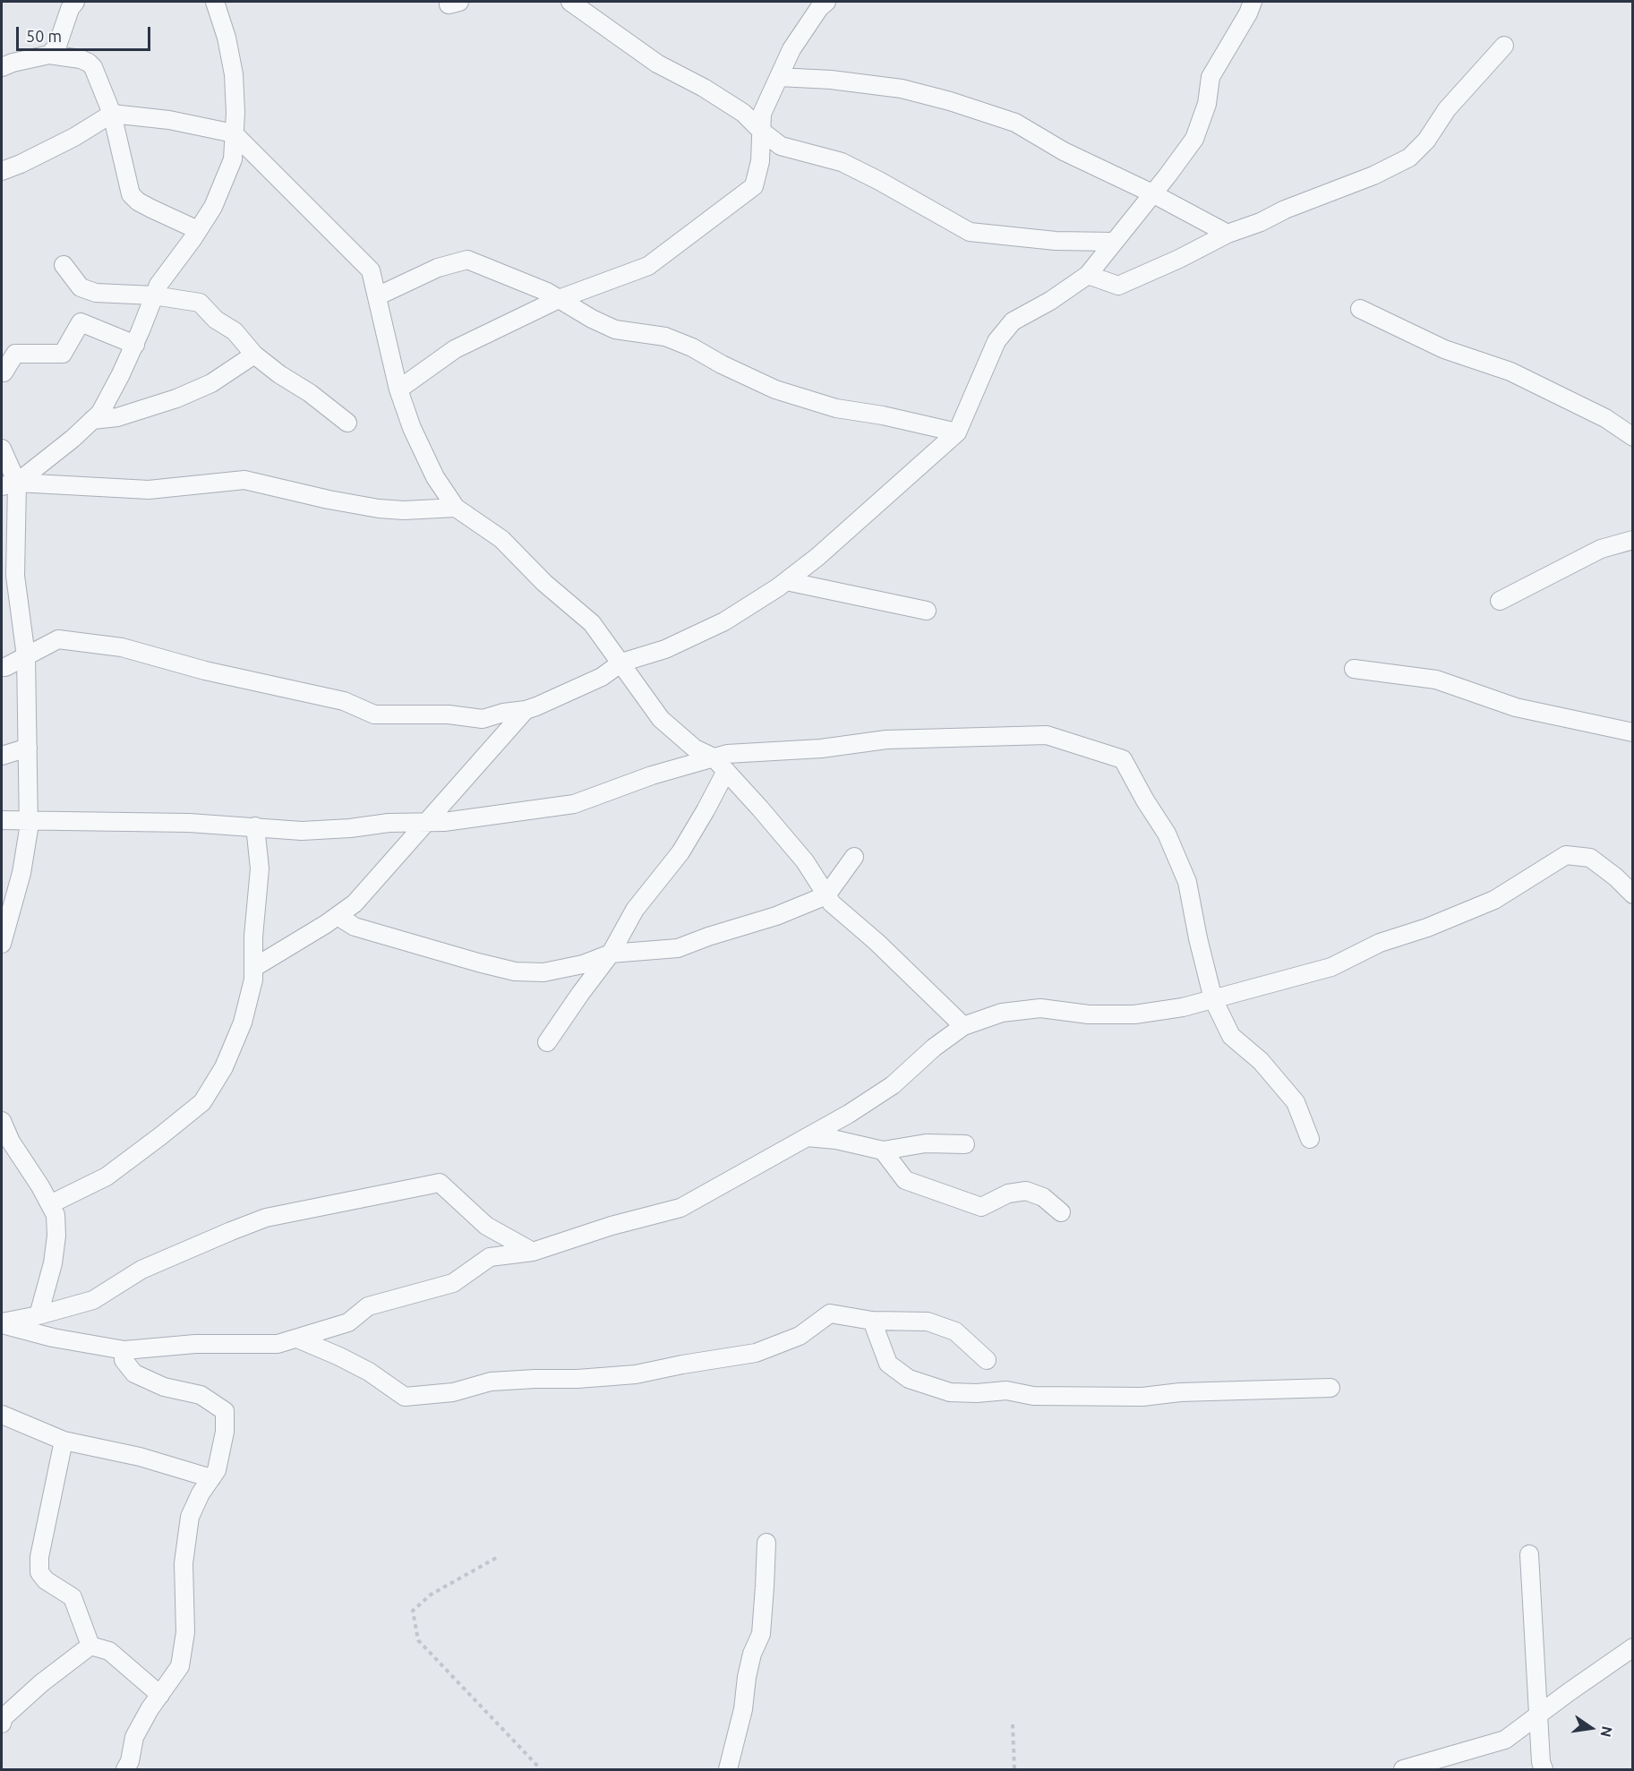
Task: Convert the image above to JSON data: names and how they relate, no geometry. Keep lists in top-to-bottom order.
{
  "scale_bar": "50 m",
  "north": "right"
}
